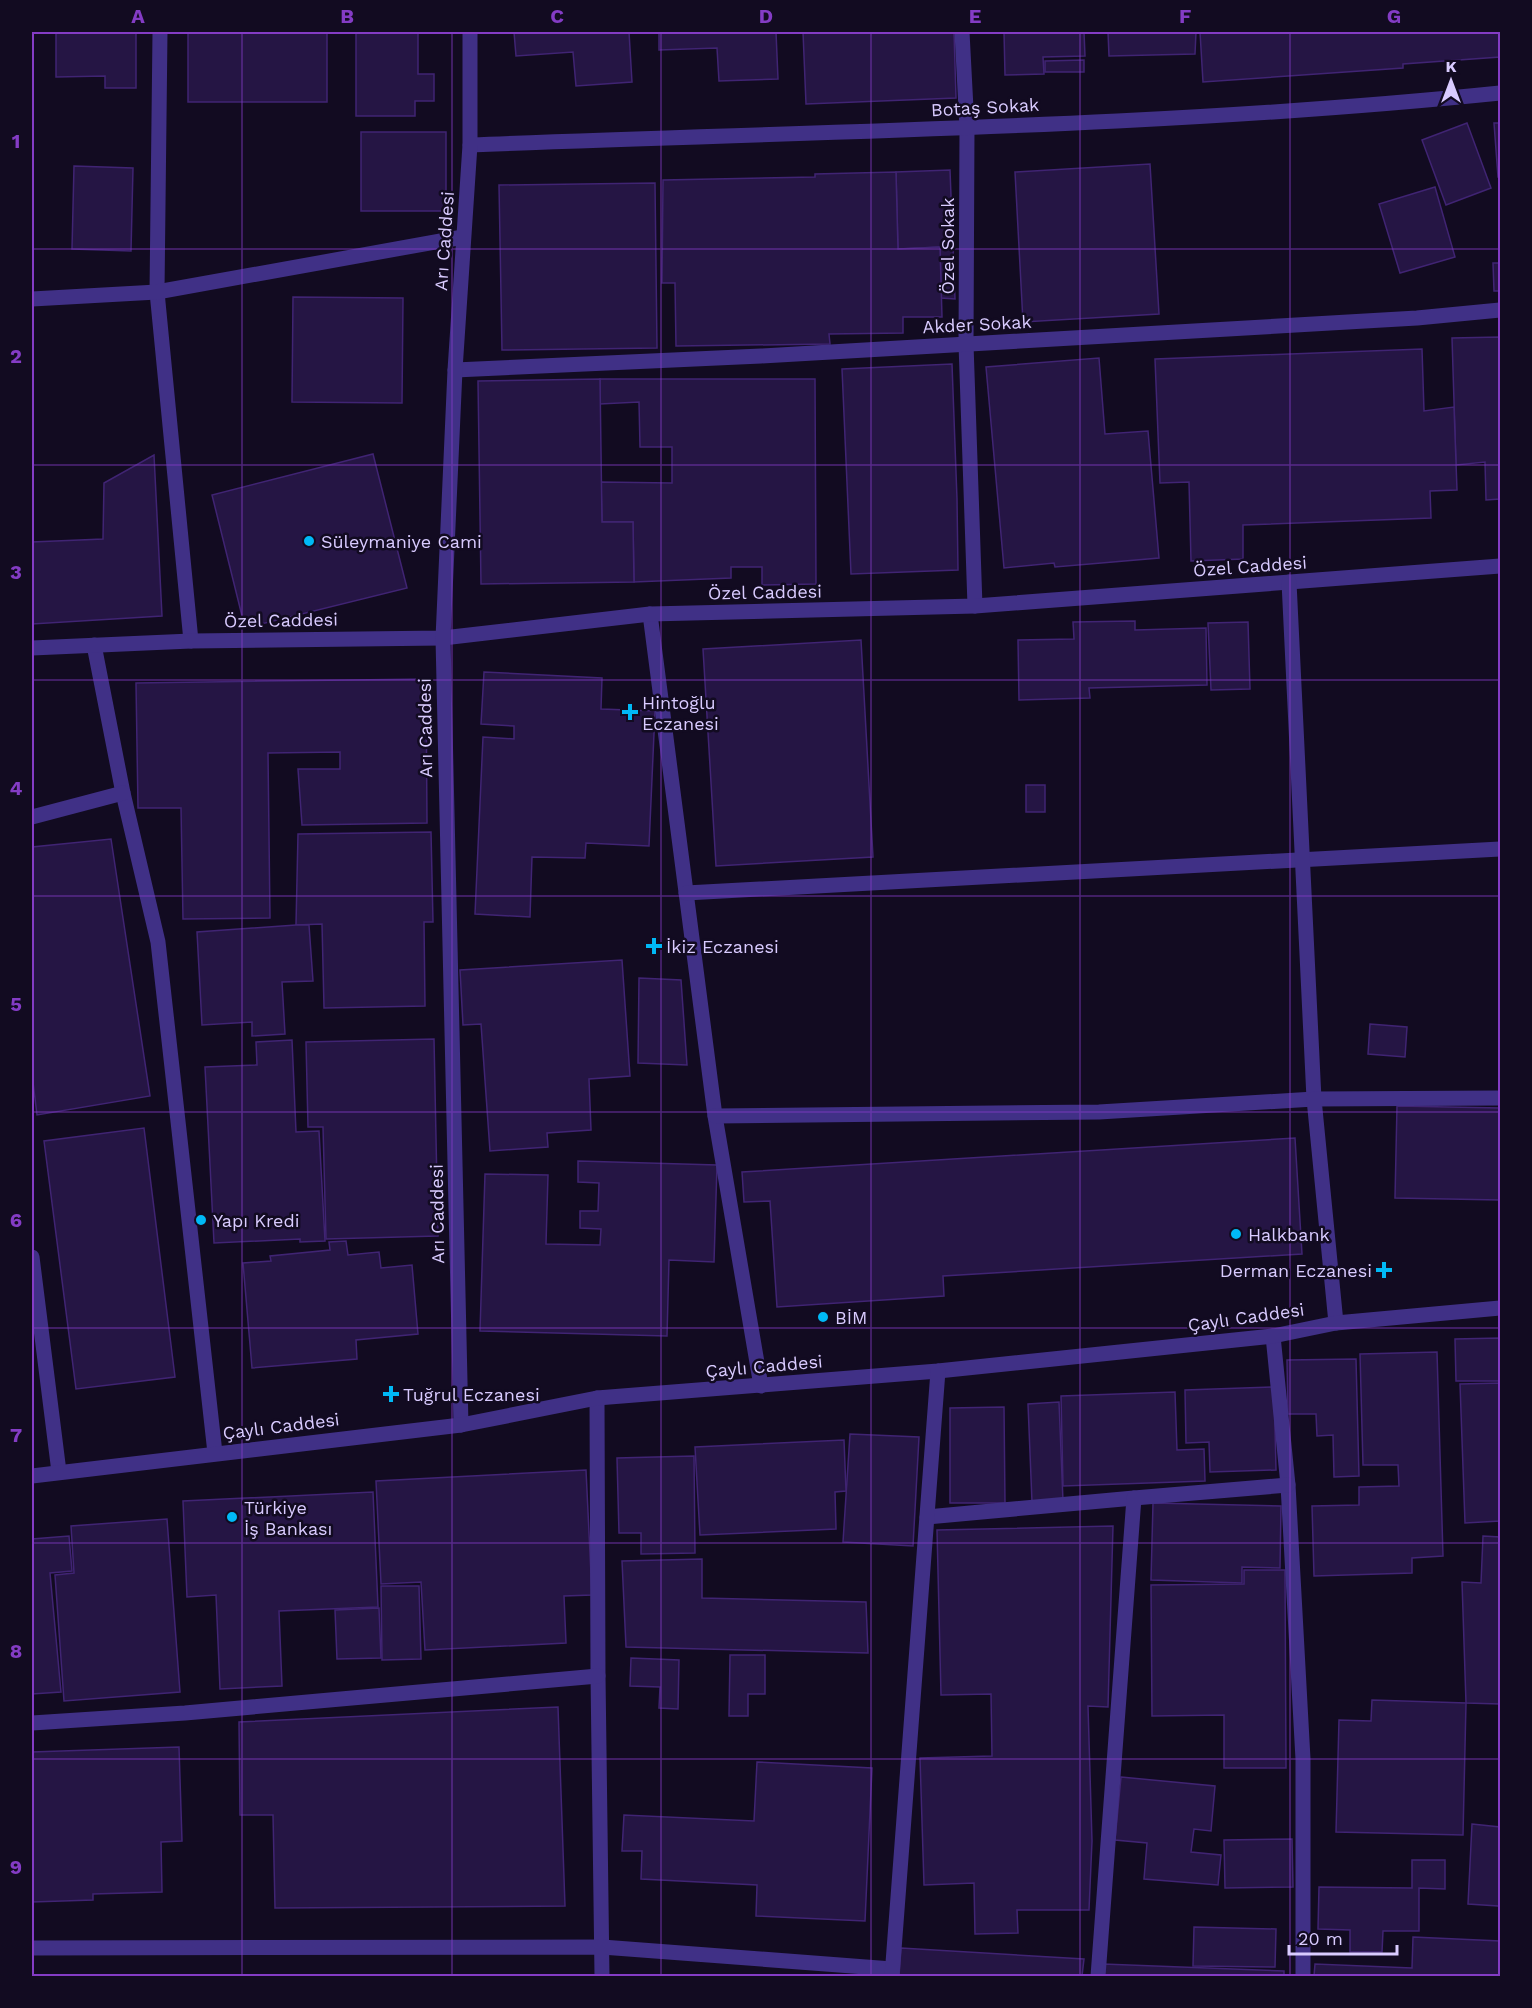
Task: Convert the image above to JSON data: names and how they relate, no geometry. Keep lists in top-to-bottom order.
{
  "streets": {
    "street": [
      "Botaş Sokak",
      "Arı Caddesi",
      "Özel Sokak",
      "Akder Sokak",
      "Özel Caddesi",
      "Çaylı Caddesi"
    ]
  },
  "crossings": [
    ["Botaş Sokak", "Arı Caddesi"],
    ["Botaş Sokak", "Özel Sokak"],
    ["Arı Caddesi", "Akder Sokak"],
    ["Arı Caddesi", "Özel Caddesi"],
    ["Arı Caddesi", "Çaylı Caddesi"],
    ["Özel Sokak", "Akder Sokak"],
    ["Özel Sokak", "Özel Caddesi"]
  ],
  "places": {
    "other": [
      "Süleymaniye Cami",
      "Yapı Kredi",
      "Halkbank",
      "BİM",
      "Türkiye İş Bankası"
    ],
    "health": [
      "Hintoğlu Eczanesi",
      "İkiz Eczanesi",
      "Derman Eczanesi",
      "Tuğrul Eczanesi"
    ]
  },
  "scale_bar": "20 m",
  "north": "top",
  "grid": {
    "columns": [
      "A",
      "B",
      "C",
      "D",
      "E",
      "F",
      "G"
    ],
    "rows": [
      "1",
      "2",
      "3",
      "4",
      "5",
      "6",
      "7",
      "8",
      "9"
    ]
  }
}
